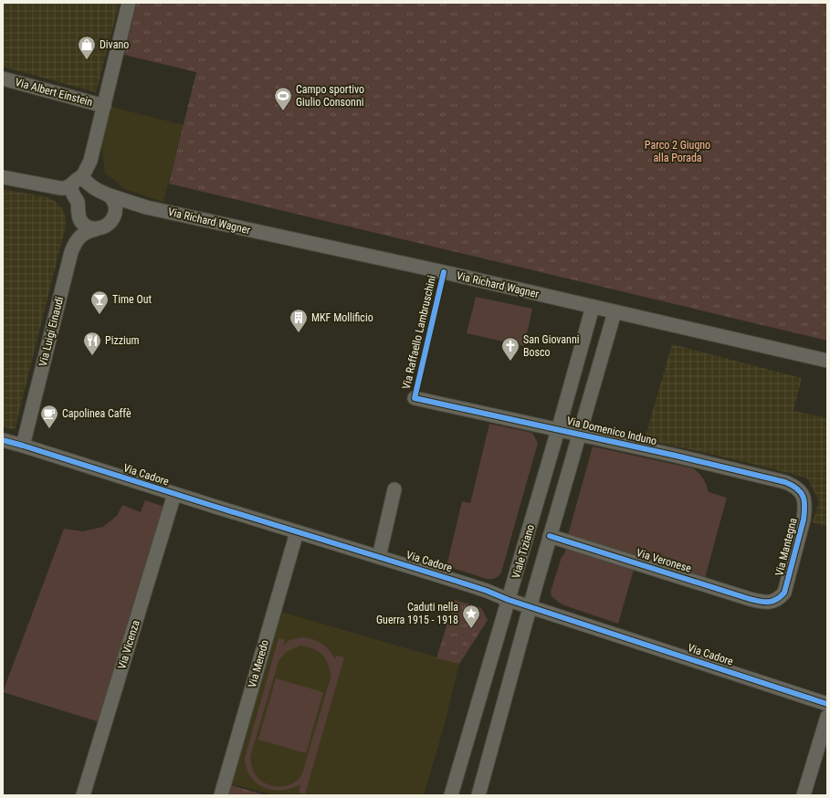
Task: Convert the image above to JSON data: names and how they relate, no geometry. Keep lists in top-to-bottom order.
{
  "streets": {
    "street": [
      "Via Albert Einstein",
      "Via Richard Wagner",
      "Via Luigi Einaudi",
      "Via Domenico Induno",
      "Via Cadore",
      "Via Mantegna",
      "Viale Tiziano",
      "Via Veronese",
      "Via Vicenza",
      "Via Meredo"
    ],
    "cycle path": ["Via Raffaello Lambruschini"]
  },
  "crossings": [
    ["Via Richard Wagner", "Via Luigi Einaudi"],
    ["Via Richard Wagner", "Viale Tiziano"],
    ["Via Luigi Einaudi", "Via Cadore"],
    ["Via Domenico Induno", "Via Mantegna"],
    ["Via Domenico Induno", "Viale Tiziano"],
    ["Via Cadore", "Viale Tiziano"],
    ["Via Cadore", "Via Vicenza"],
    ["Via Cadore", "Via Meredo"],
    ["Via Mantegna", "Via Veronese"],
    ["Viale Tiziano", "Via Veronese"]
  ],
  "parks": ["Parco 2 Giugno alla Porada"],
  "places": {
    "shop": ["Divano"],
    "sports": ["Campo sportivo Giulio Consonni"],
    "bar": ["Time Out"],
    "building": ["MKF Mollificio"],
    "restaurant": ["Pizzium"],
    "church": ["San Giovanni Bosco"],
    "cafe": ["Capolinea Caffè"],
    "place": ["Caduti nella Guerra 1915 - 1918"]
  }
}
